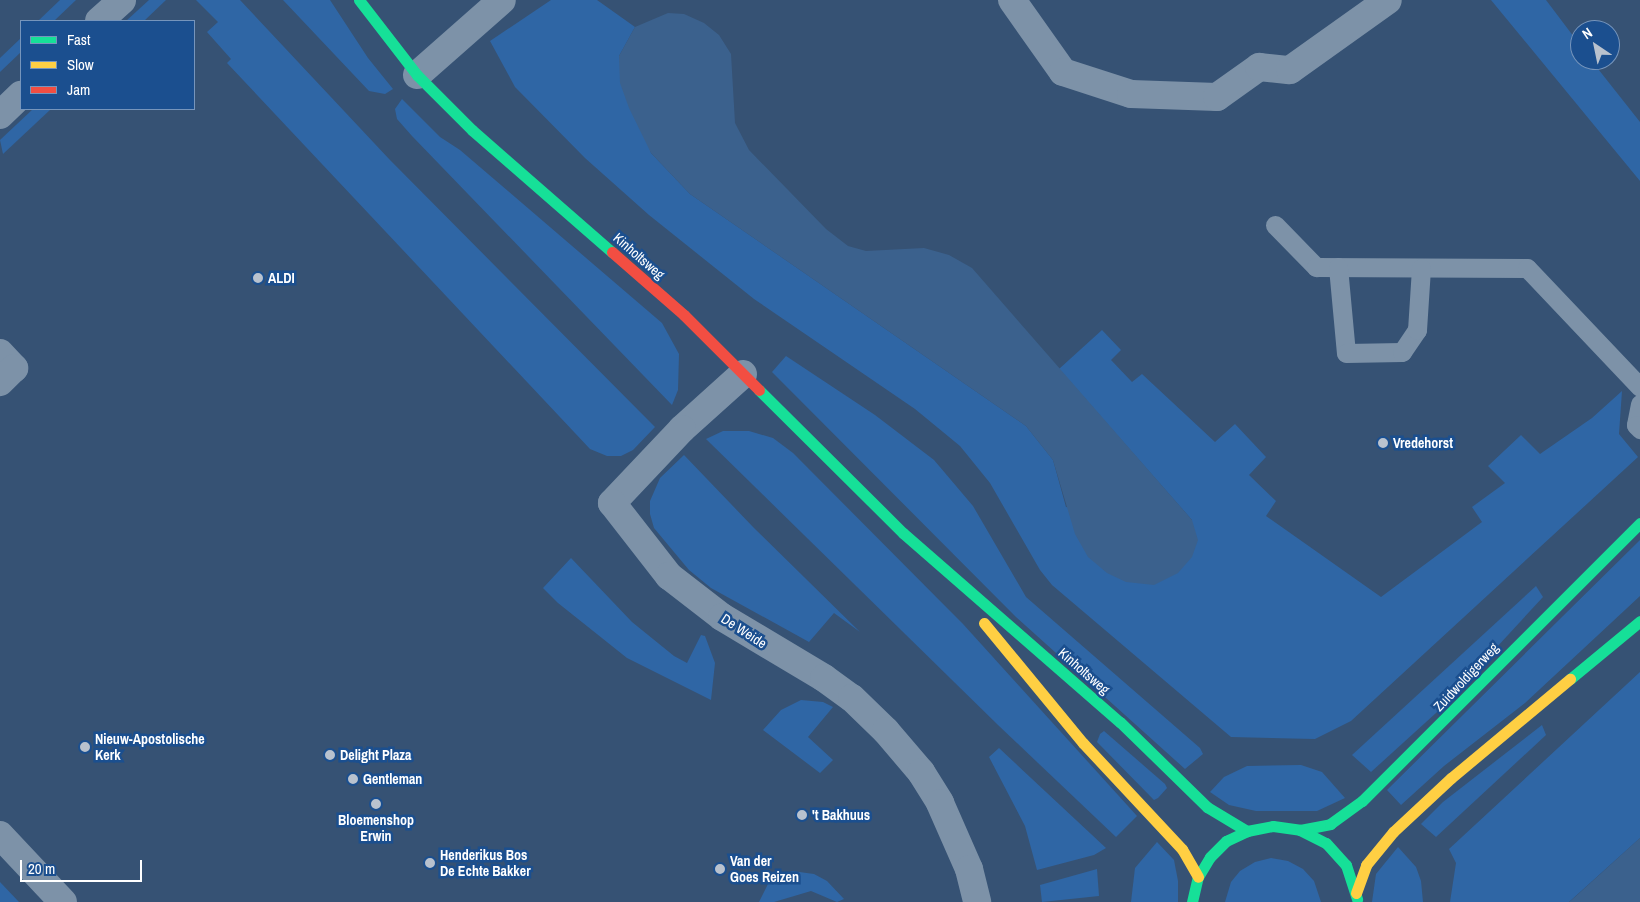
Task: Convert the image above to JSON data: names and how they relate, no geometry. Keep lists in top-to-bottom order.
{
  "streets": {
    "street": ["Kinholtsweg", "De Weide", "Zuidwoldigerweg"]
  },
  "crossings": [
    ["Kinholtsweg", "De Weide"]
  ],
  "places": [
    "ALDI",
    "Vredehorst",
    "Nieuw-Apostolische Kerk",
    "Delight Plaza",
    "Gentleman",
    "Bloemenshop Erwin",
    "'t Bakhuus",
    "Henderikus Bos De Echte Bakker",
    "Van der Goes Reizen"
  ],
  "legend": ["Fast", "Slow", "Jam"],
  "scale_bar": "20 m",
  "north": "top left"
}
